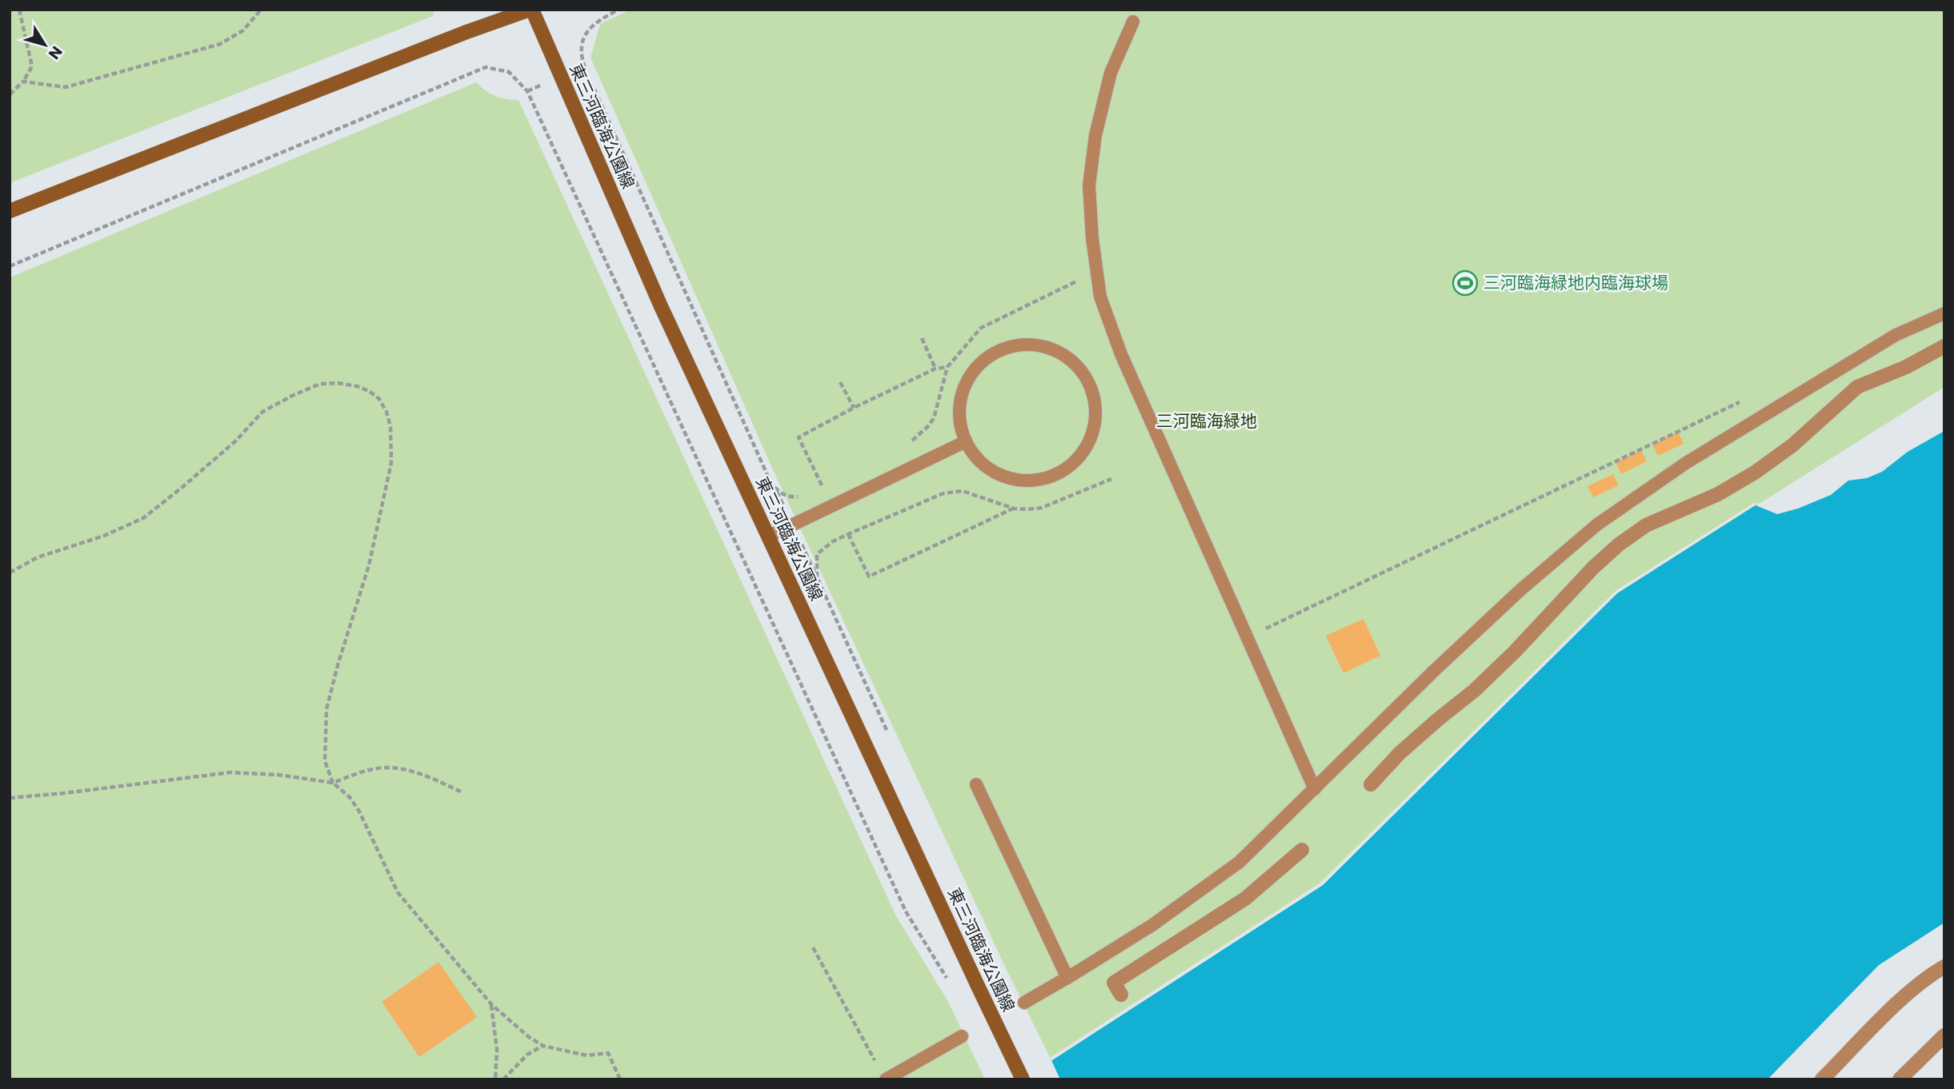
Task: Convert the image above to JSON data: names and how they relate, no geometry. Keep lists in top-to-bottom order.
{
  "streets": {
    "main road": ["東三河臨海公園線"]
  },
  "parks": ["三河臨海緑地"],
  "places": {
    "sports": ["三河臨海緑地内臨海球場"]
  },
  "north": "bottom right"
}
